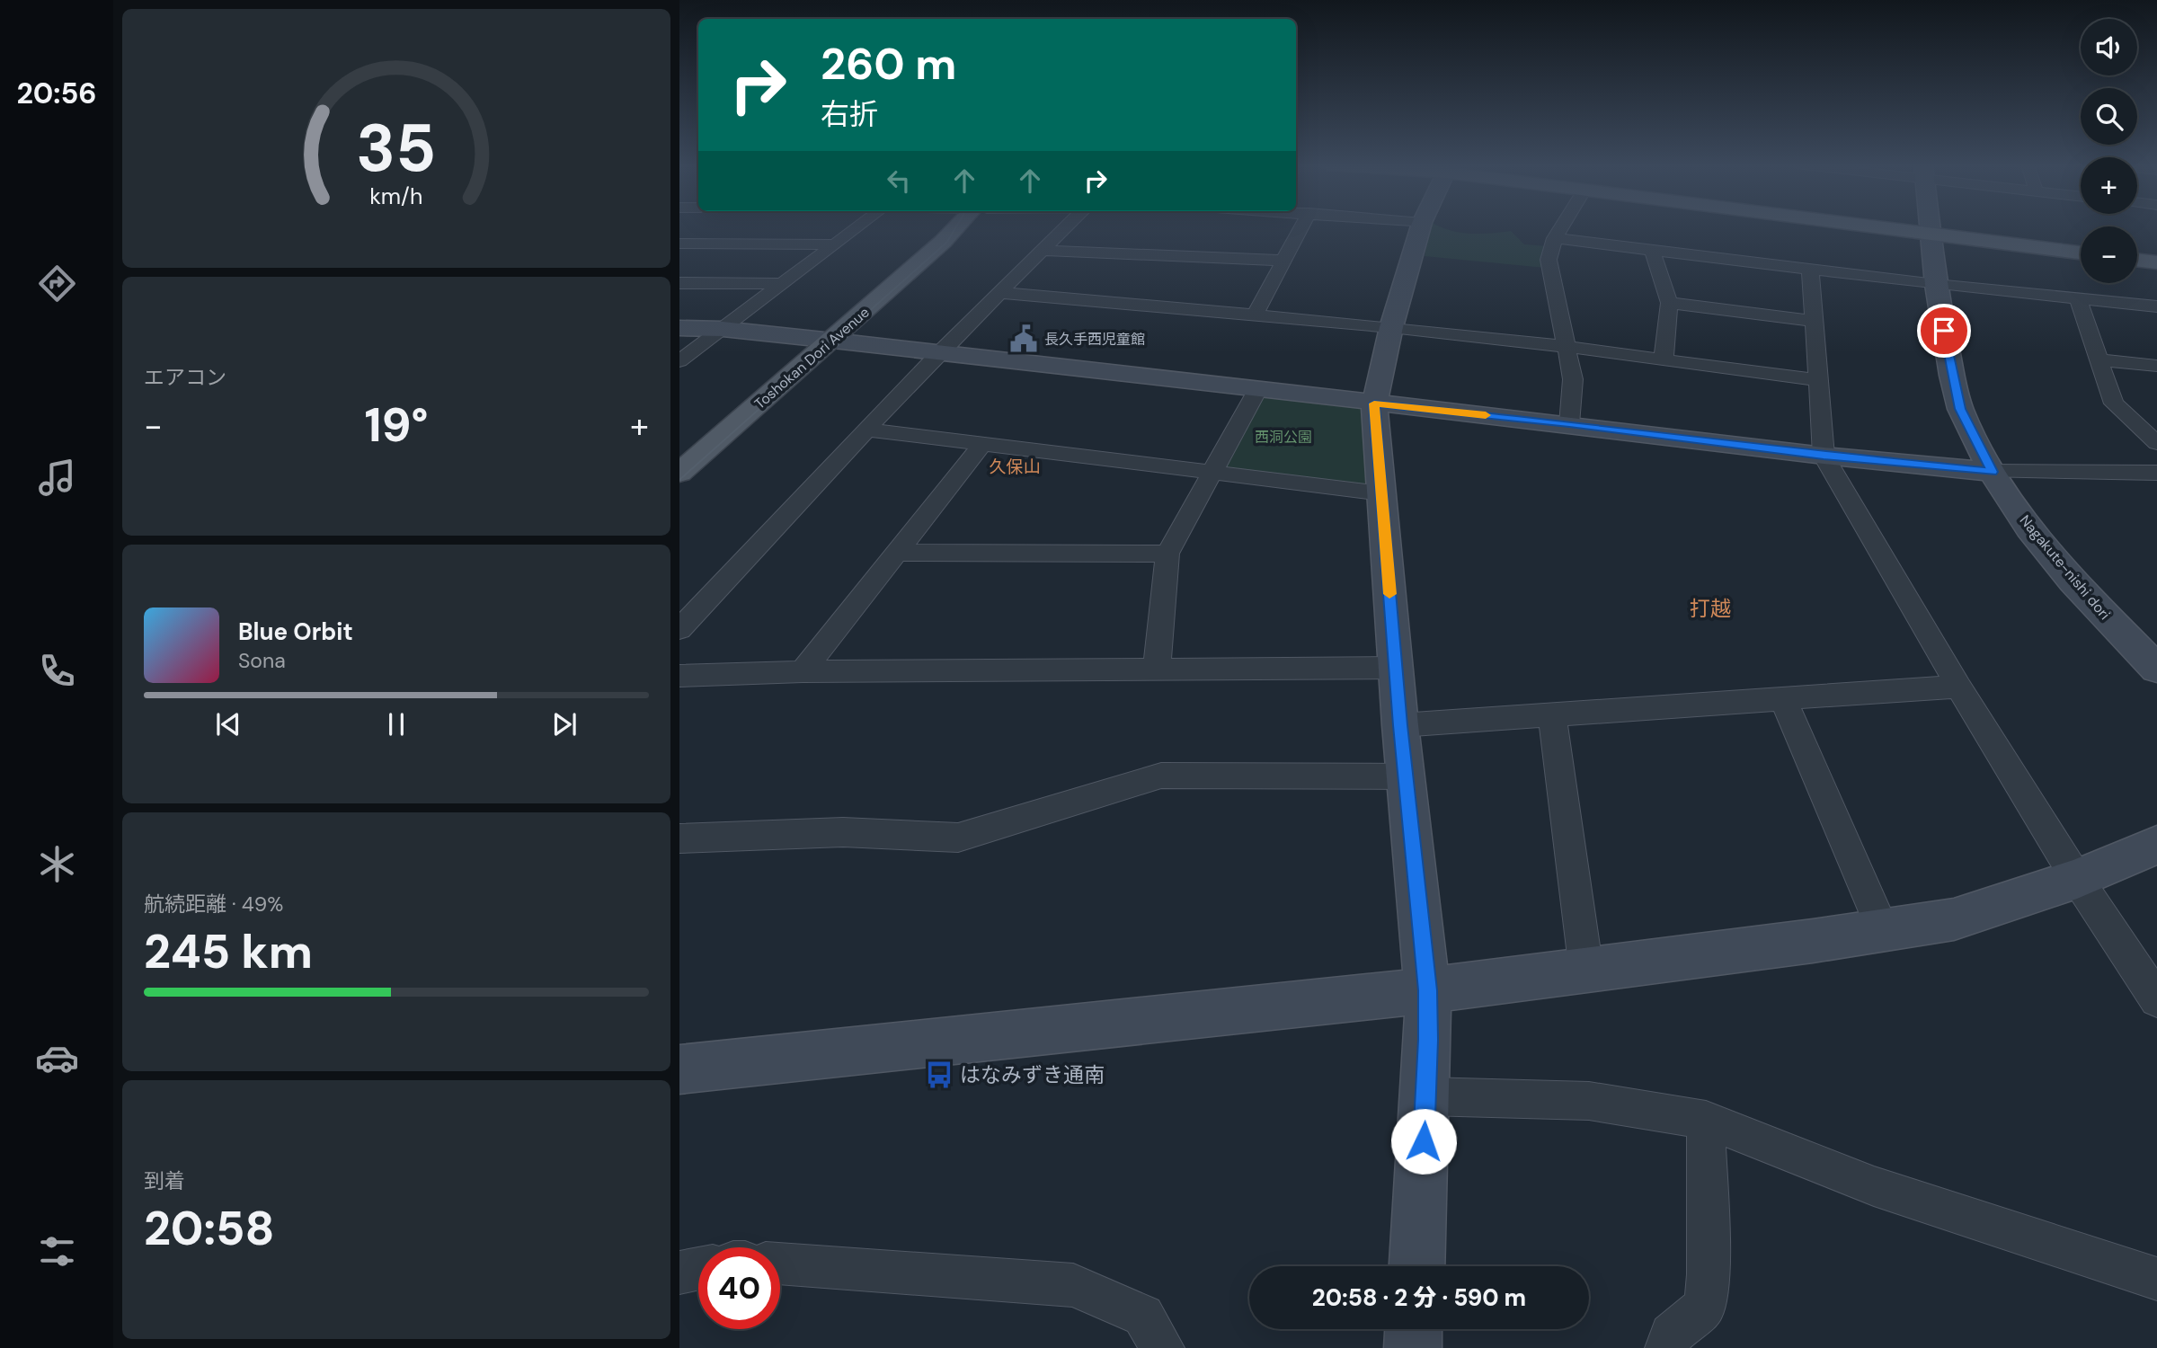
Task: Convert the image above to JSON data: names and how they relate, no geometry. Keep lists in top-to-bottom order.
{
  "streets": {
    "main road": ["Toshokan Dori Avenue"],
    "street": ["Nagakute-nishi dori"]
  },
  "districts": ["久保山", "打越"],
  "parks": ["西洞公園"],
  "places": {
    "public building": ["長久手西児童館"],
    "bus stop": ["はなみずき通南"]
  },
  "page": {
    "tabs": "20:56",
    "map_buttons": ["+", "−"],
    "turn": ["260 m", "右折"],
    "tile": [
      "エアコン",
      ["航続距離 · 49%", "245 km"],
      ["到着", "20:58"]
    ],
    "heat": ["−", "19°", "+"],
    "song": ["Blue Orbit", "Sona"],
    "limit": "40",
    "trip": "20:58 · 2 分 · 590 m",
    "gauge": ["35", "km/h"]
  }
}
